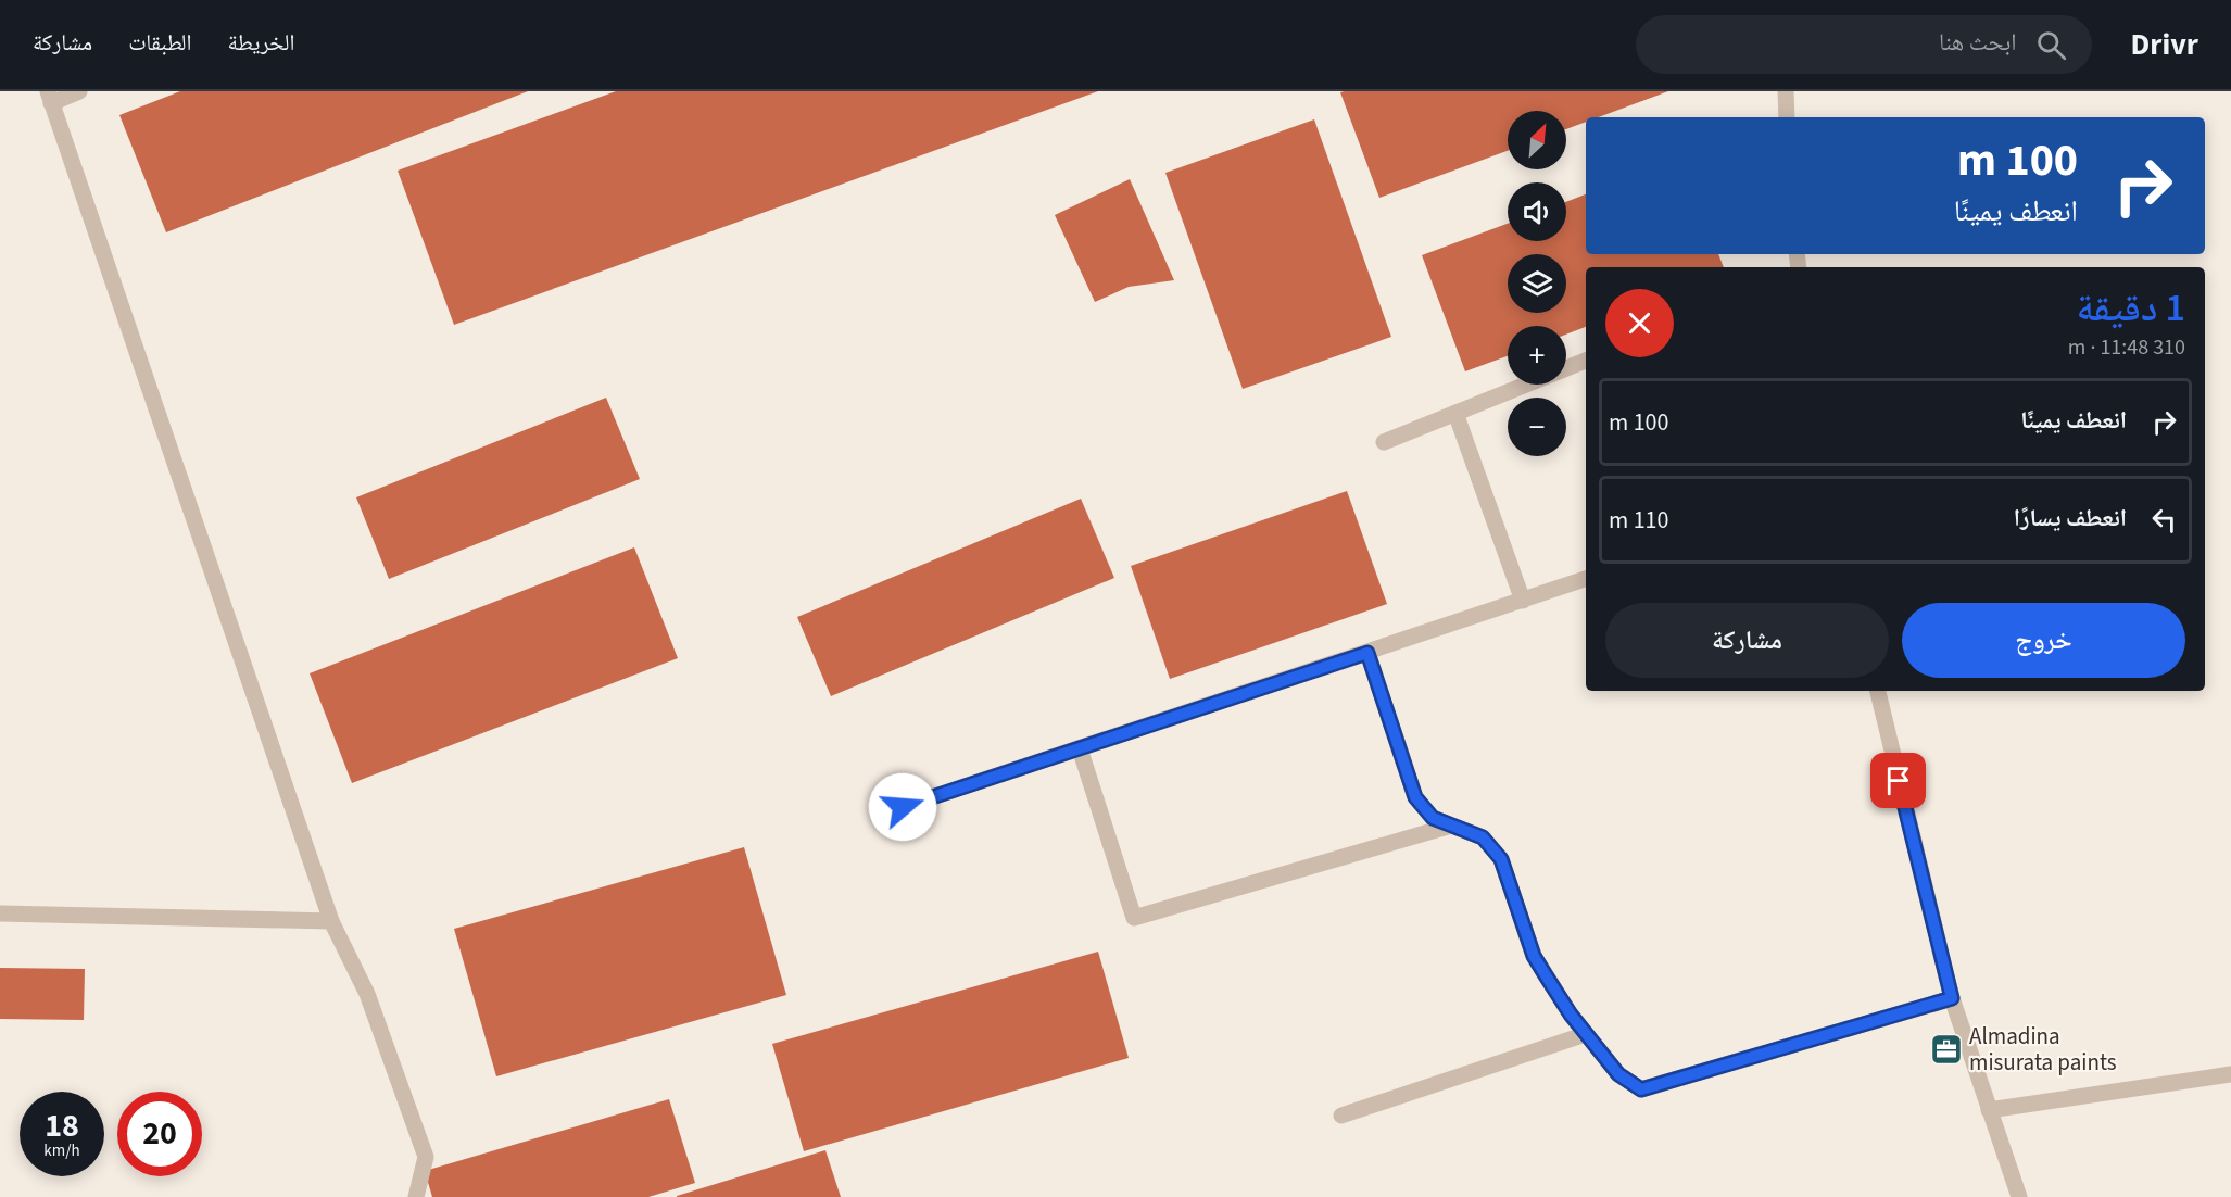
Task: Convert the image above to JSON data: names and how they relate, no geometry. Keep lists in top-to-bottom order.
{
  "places": {
    "office": ["Almadina misurata paints"]
  },
  "north": "top right",
  "page": {
    "header": "Drivr",
    "search": "ابحث هنا",
    "nav": ["الخريطة", "الطبقات", "مشاركة"],
    "map_buttons": ["+", "−"],
    "turn": ["100 m", "انعطف يمينًا"],
    "heading": ["1 دقيقة", "310 m · 11:48"],
    "list": [
      {
        "name": "انعطف يمينًا",
        "value": "100 m"
      },
      {
        "name": "انعطف يسارًا",
        "value": "110 m"
      }
    ],
    "buttons": ["خروج", "مشاركة"],
    "speed": "18 km/h",
    "limit": "20"
  }
}
